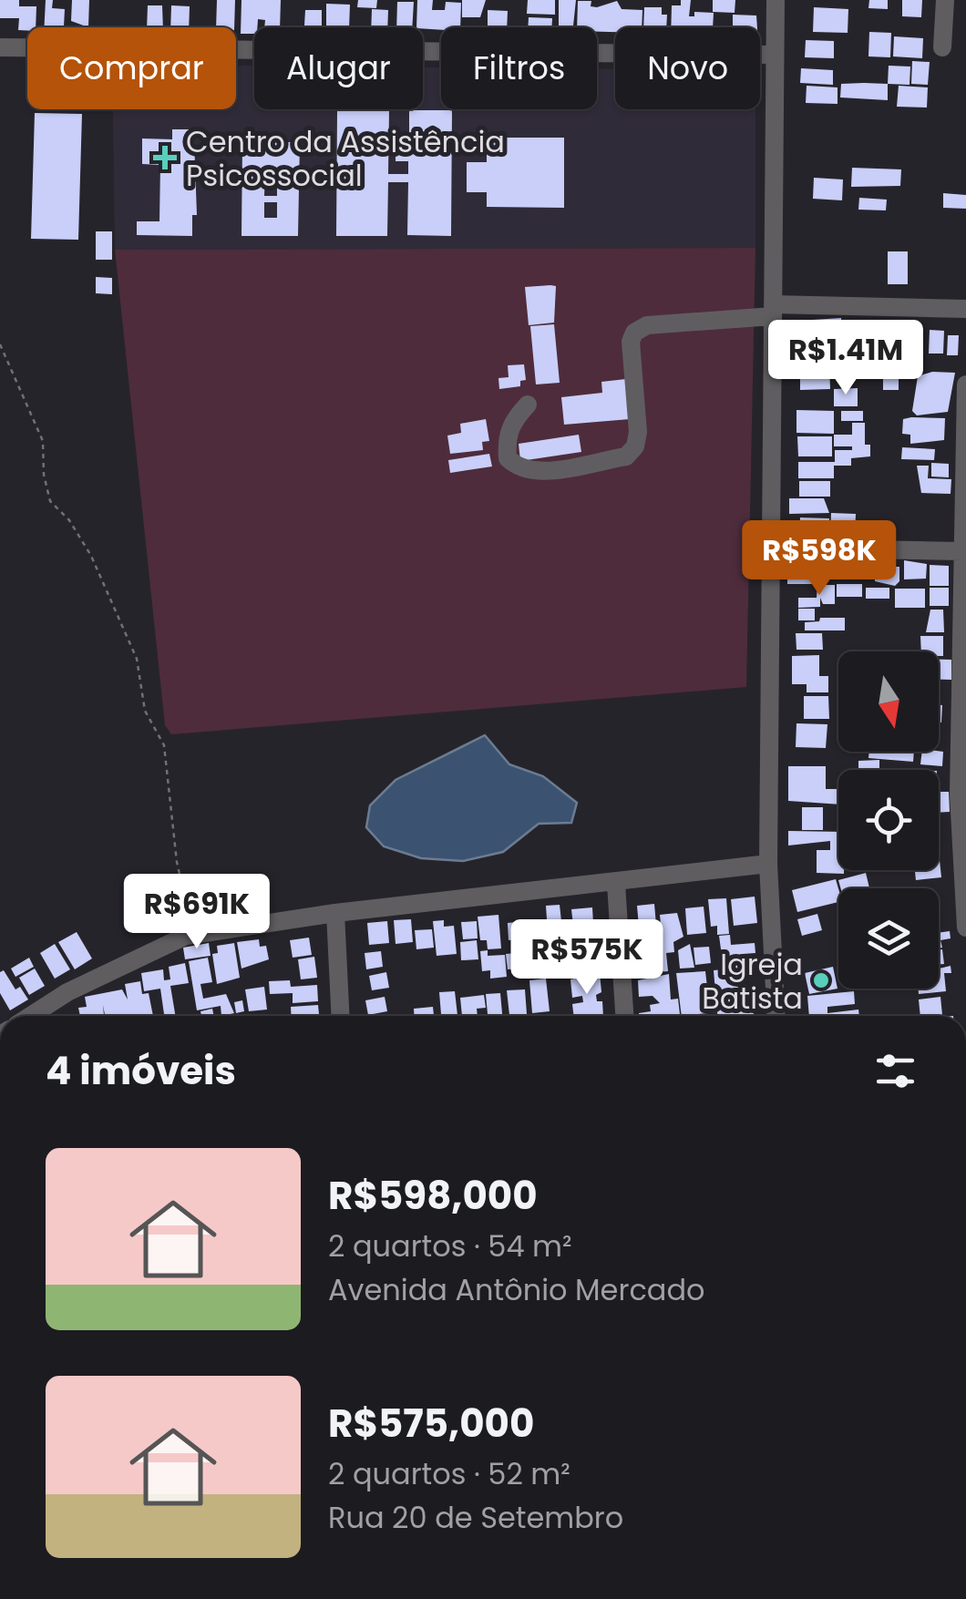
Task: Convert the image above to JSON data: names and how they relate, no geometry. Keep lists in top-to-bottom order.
{
  "places": {
    "health": ["Centro da Assistência Psicossocial"],
    "other": ["Igreja Batista"]
  },
  "north": "bottom",
  "page": {
    "chip": [
      "Comprar",
      "Alugar",
      "Filtros",
      "Novo"
    ],
    "price": [
      "R$1.41M",
      "R$598K",
      "R$691K",
      "R$575K"
    ],
    "heading": "4 imóveis",
    "list": [
      {
        "name": "R$598,000",
        "note": "2 quartos · 54 m² · Avenida Antônio Mercado"
      },
      {
        "name": "R$575,000",
        "note": "2 quartos · 52 m² · Rua 20 de Setembro"
      }
    ]
  }
}
